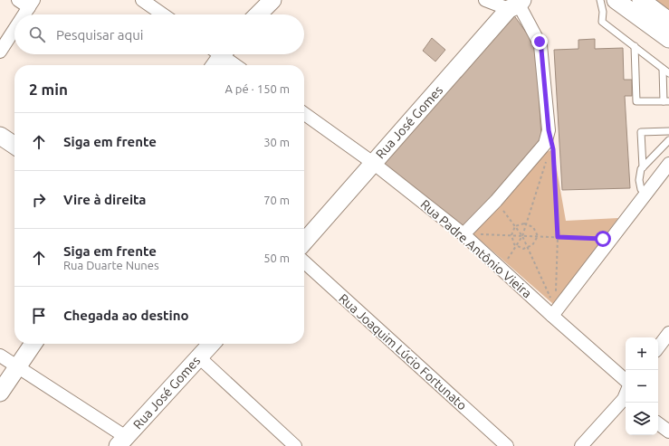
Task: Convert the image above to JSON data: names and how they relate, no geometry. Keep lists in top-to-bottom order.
{
  "streets": {
    "main road": ["Rua José Gomes"],
    "street": ["Rua Padre Antônio Vieira", "Rua Joaquim Lúcio Fortunato"]
  },
  "crossings": [
    ["Rua José Gomes", "Rua Padre Antônio Vieira"]
  ],
  "page": {
    "search": "Pesquisar aqui",
    "heading": ["2 min", "A pé · 150 m"],
    "list": [
      ["Siga em frente", "30 m"],
      ["Vire à direita", "70 m"],
      ["Siga em frente", "Rua Duarte Nunes", "50 m"],
      "Chegada ao destino"
    ],
    "map_buttons": ["+", "−"]
  }
}
